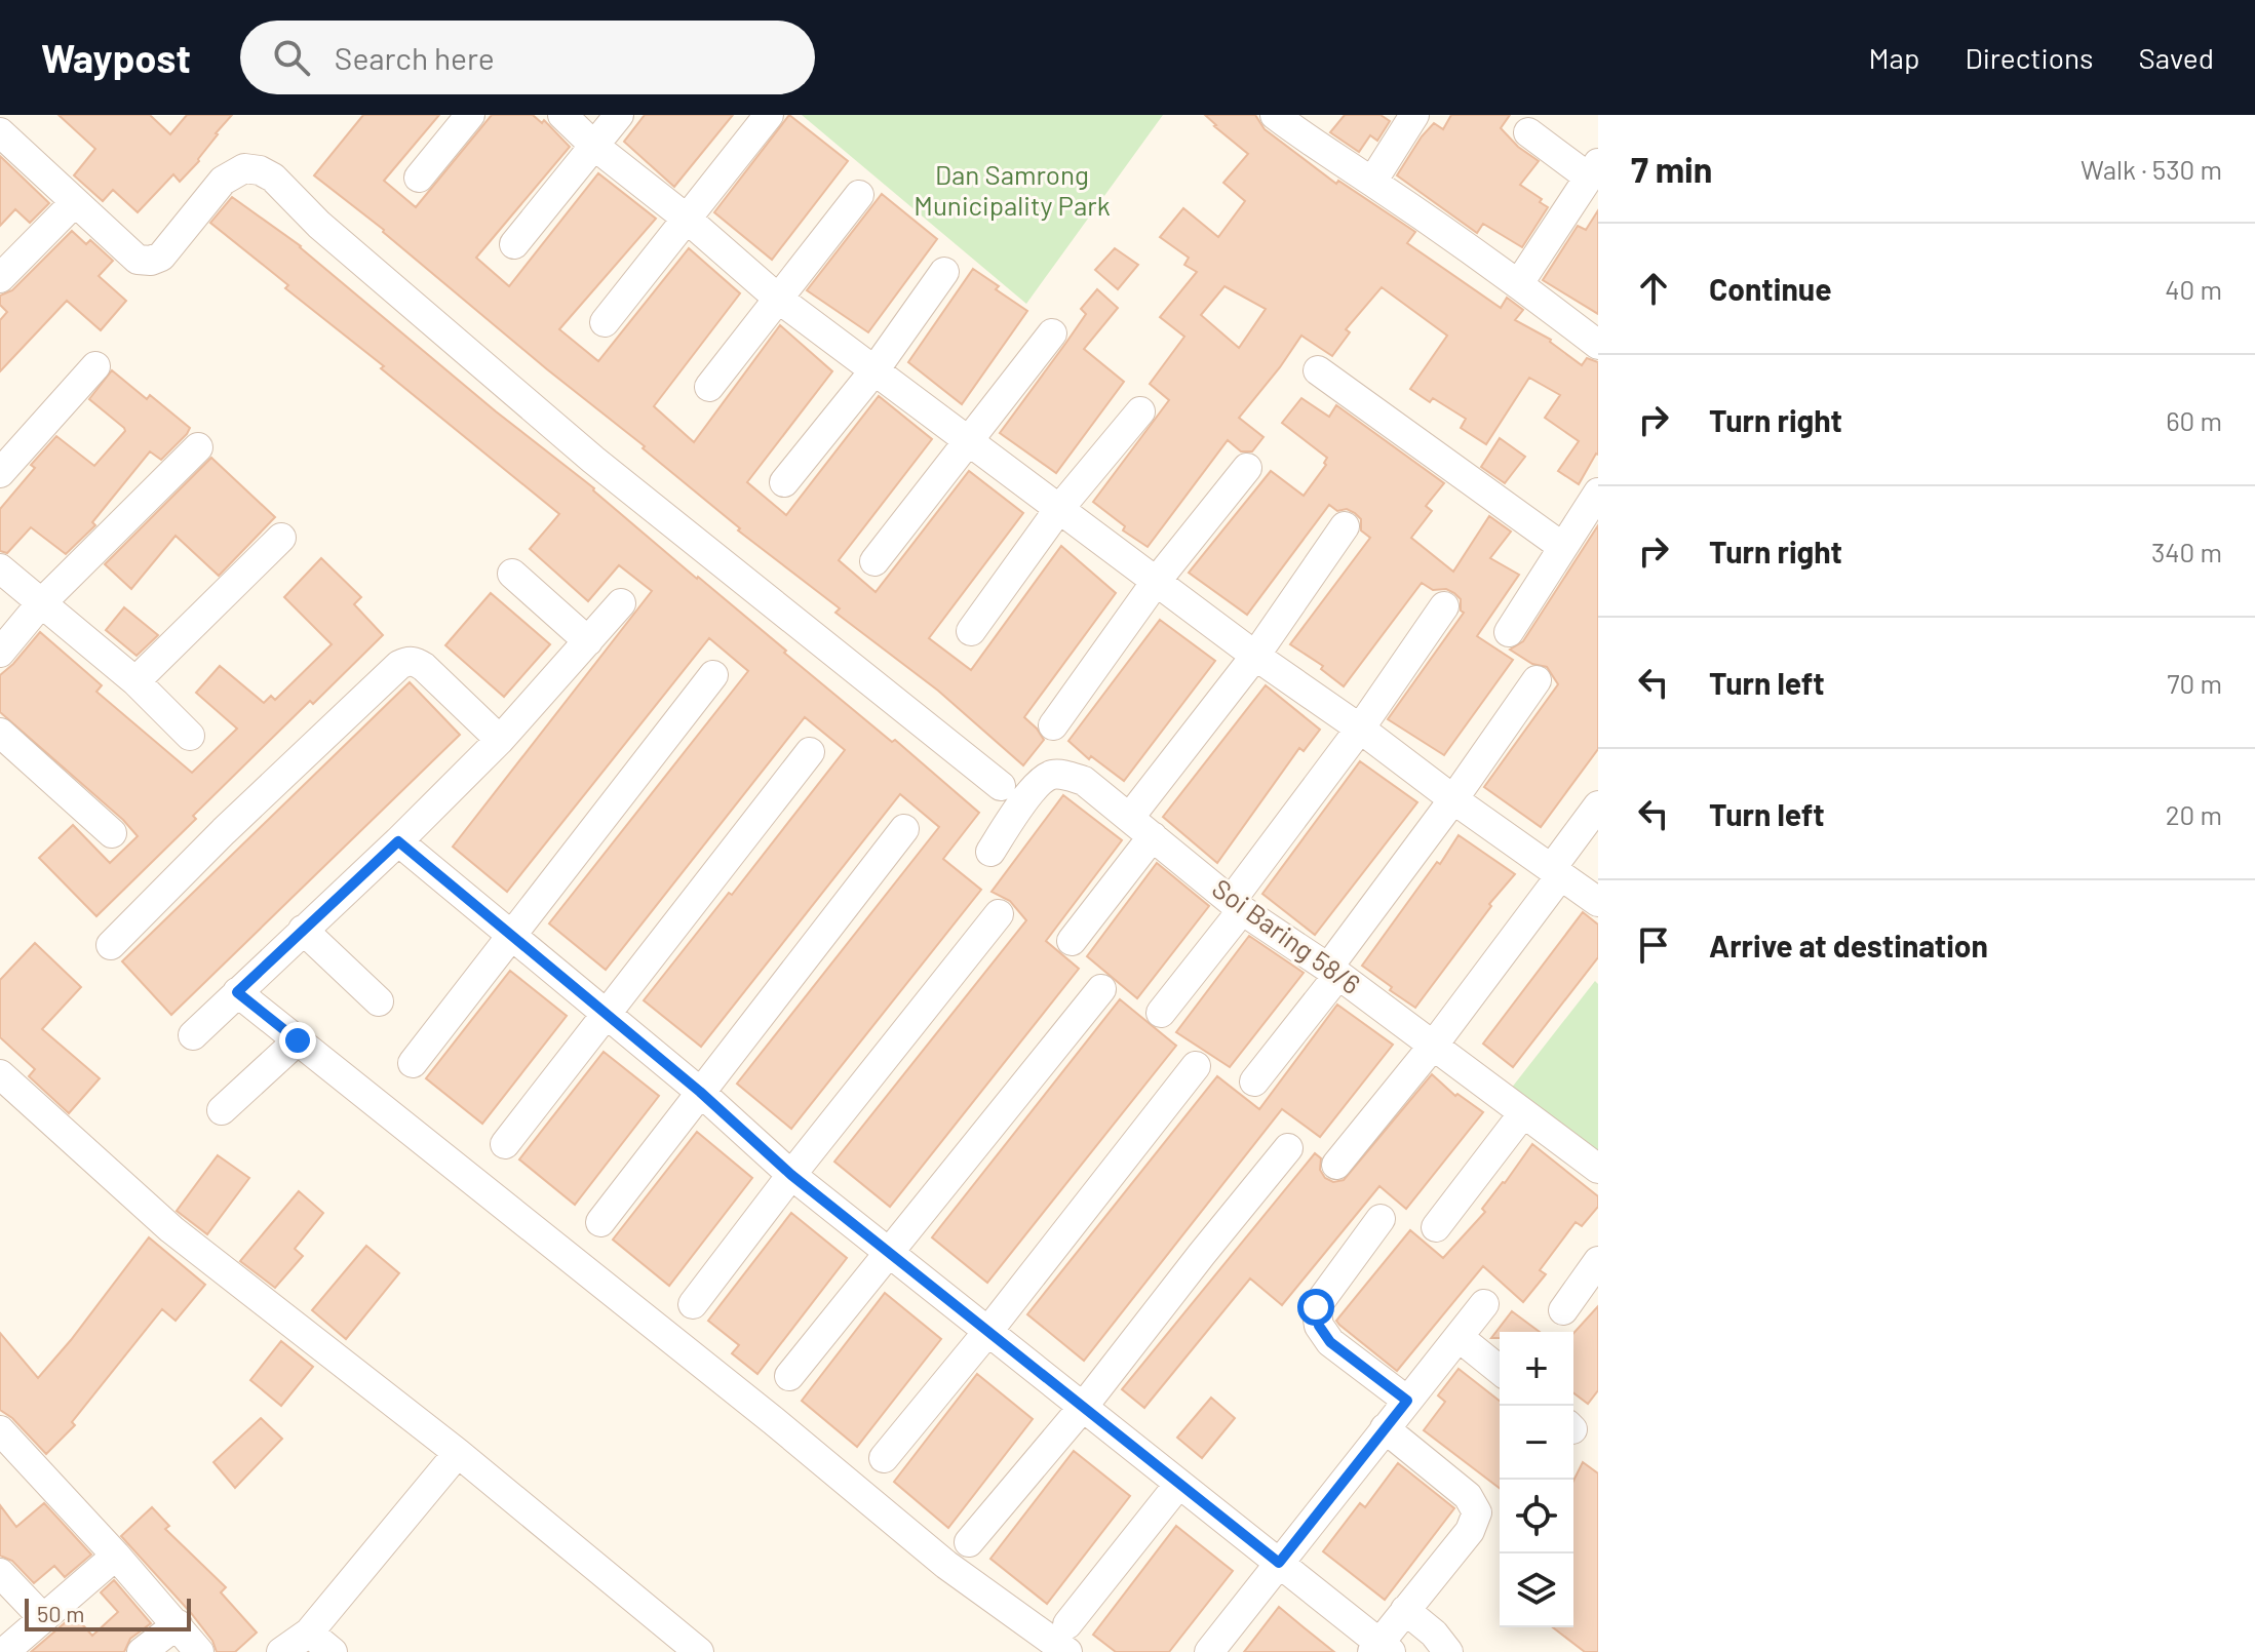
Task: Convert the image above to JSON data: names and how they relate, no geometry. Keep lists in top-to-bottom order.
{
  "streets": {
    "street": ["Soi Baring 58/6"]
  },
  "parks": ["Dan Samrong Municipality Park"],
  "scale_bar": "50 m",
  "page": {
    "header": "Waypost",
    "search": "Search here",
    "nav": ["Map", "Directions", "Saved"],
    "heading": ["7 min", "Walk · 530 m"],
    "list": [
      ["Continue", "40 m"],
      ["Turn right", "60 m"],
      ["Turn right", "340 m"],
      ["Turn left", "70 m"],
      ["Turn left", "20 m"],
      "Arrive at destination"
    ],
    "map_buttons": ["+", "−"],
    "scale": "50 m"
  }
}
